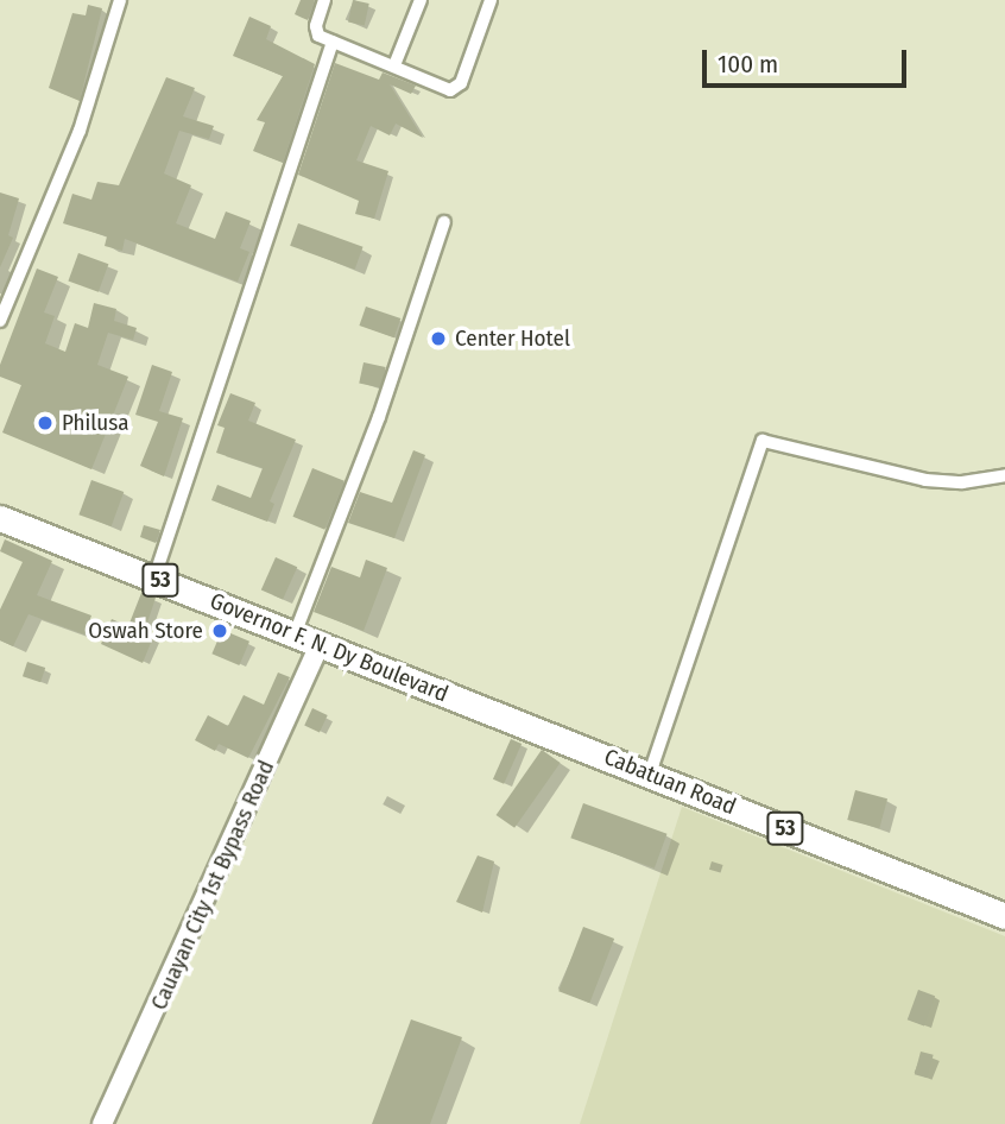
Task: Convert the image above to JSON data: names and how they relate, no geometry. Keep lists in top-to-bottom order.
{
  "streets": {
    "highway": ["53", "Governor F. N. Dy Boulevard", "Cabatuan Road"],
    "main road": ["Cauayan City 1st Bypass Road"]
  },
  "crossings": [
    ["Governor F. N. Dy Boulevard", "Cabatuan Road"],
    ["Governor F. N. Dy Boulevard", "Cauayan City 1st Bypass Road"]
  ],
  "places": ["Center Hotel", "Philusa", "Oswah Store"],
  "scale_bar": "100 m"
}
